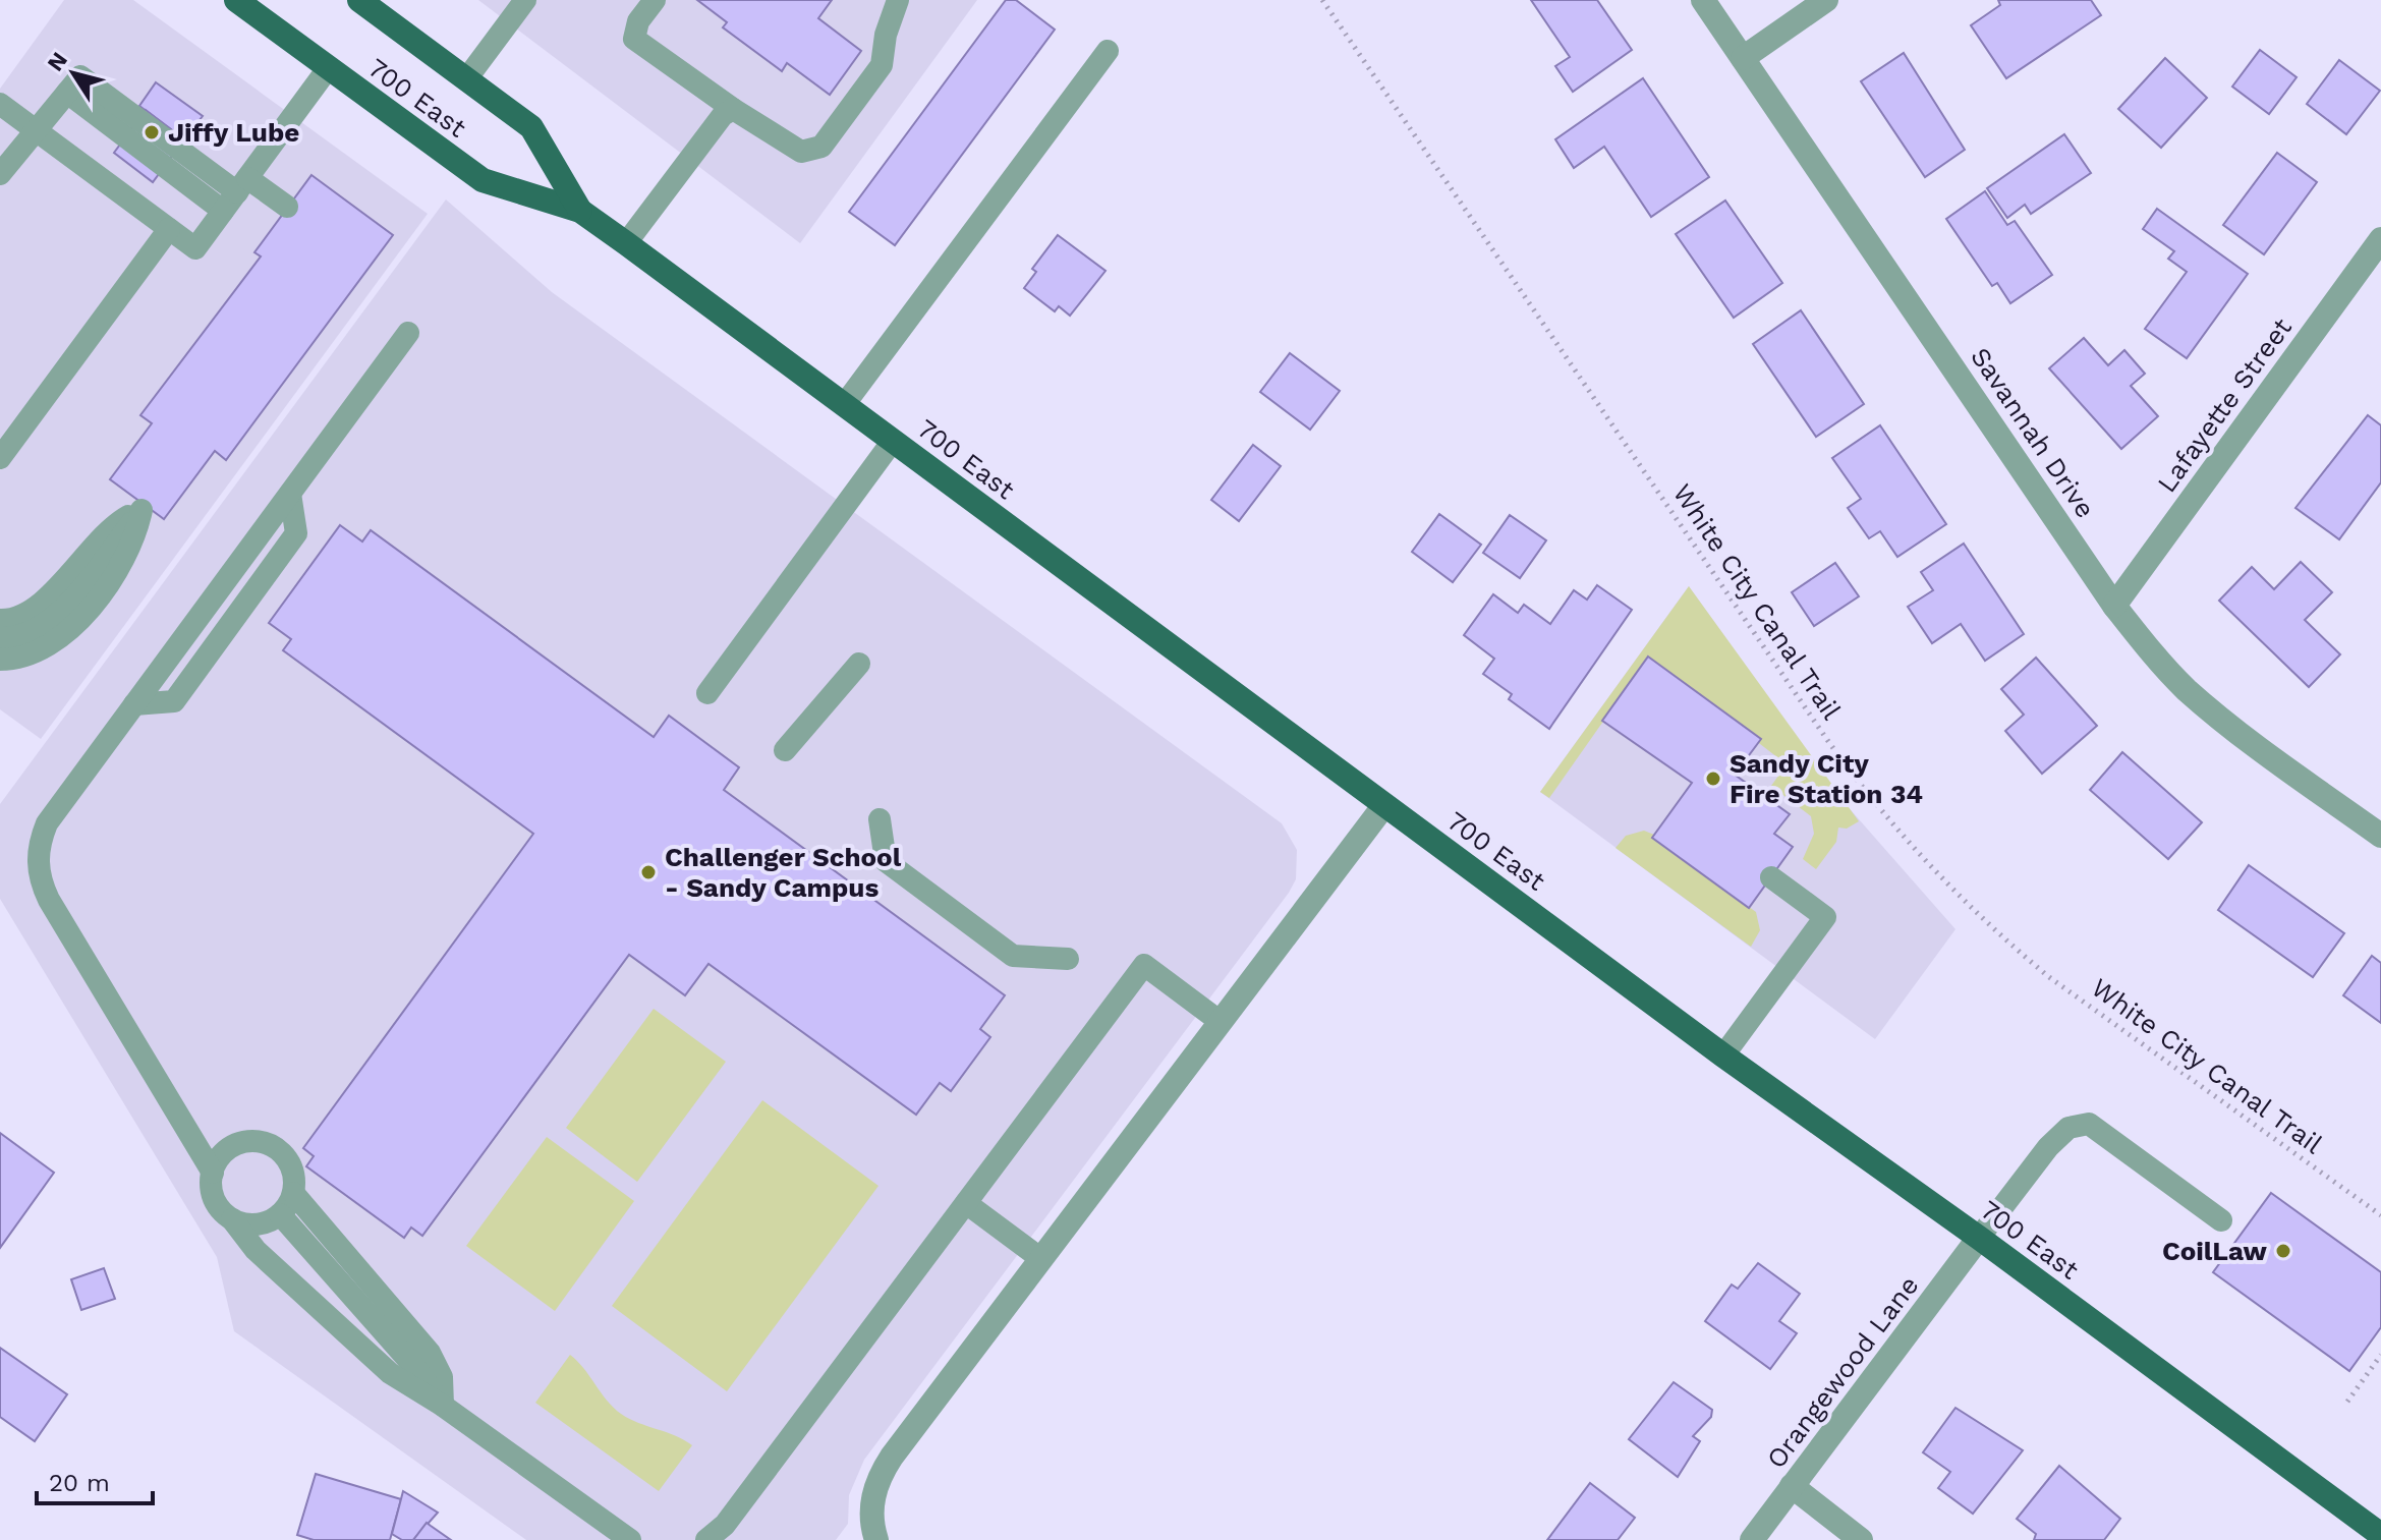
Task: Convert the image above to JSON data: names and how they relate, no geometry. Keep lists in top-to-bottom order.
{
  "streets": {
    "main road": ["700 East"],
    "street": ["Lafayette Street", "Savannah Drive", "Orangewood Lane"],
    "path": ["White City Canal Trail"]
  },
  "crossings": [
    ["700 East", "Orangewood Lane"],
    ["Lafayette Street", "Savannah Drive"]
  ],
  "places": [
    "Jiffy Lube",
    "Sandy City Fire Station 34",
    "Challenger School - Sandy Campus",
    "CoilLaw"
  ],
  "scale_bar": "20 m",
  "north": "top left"
}
